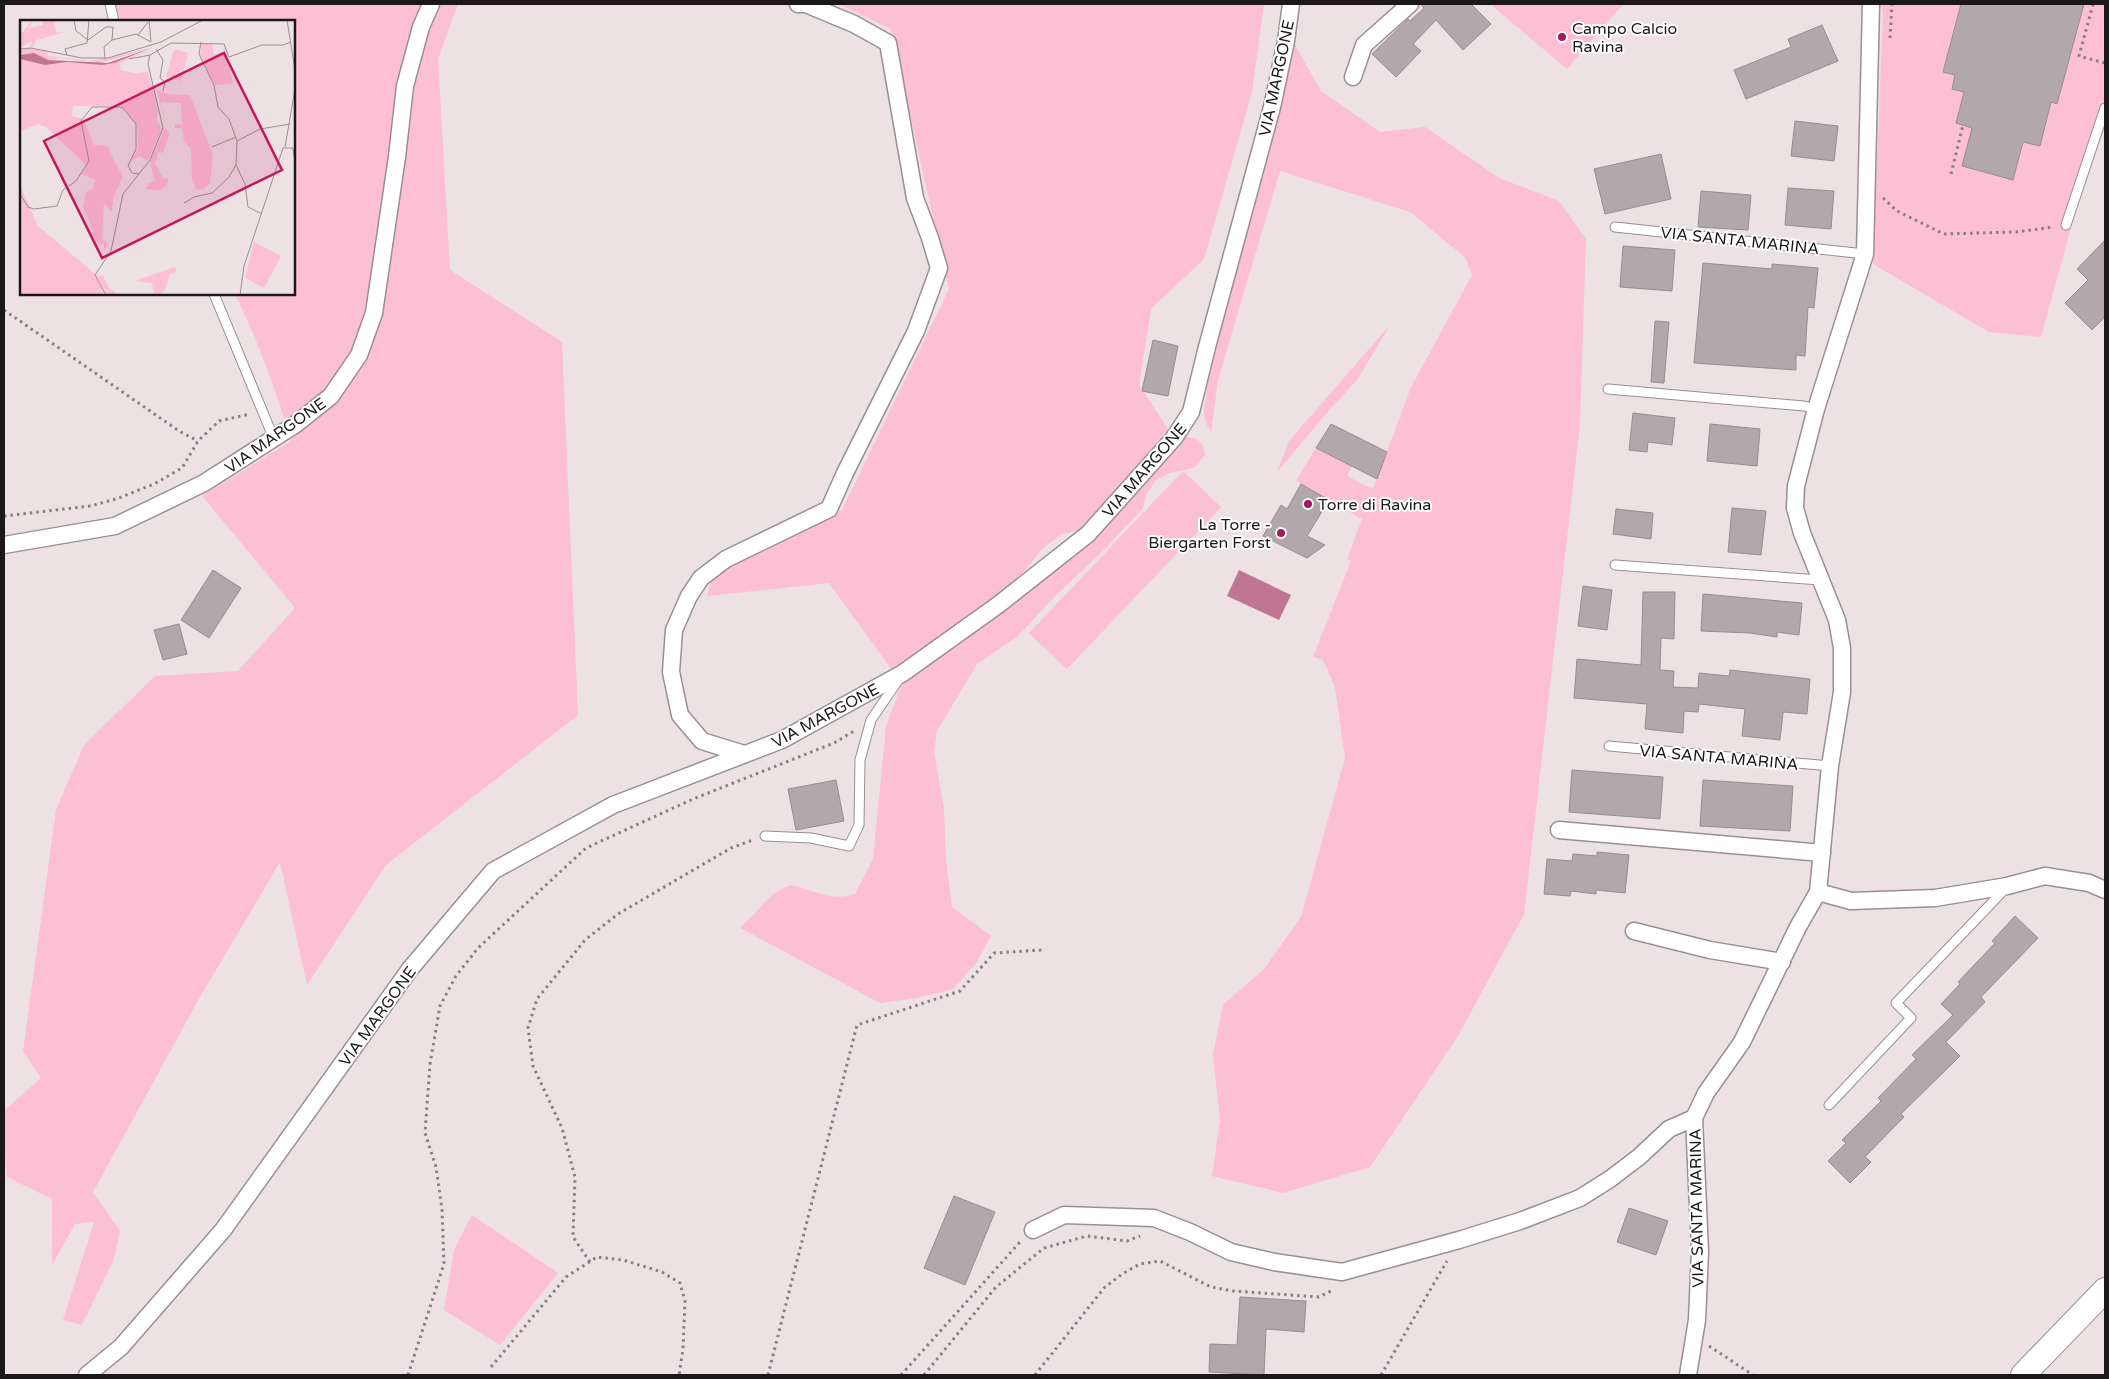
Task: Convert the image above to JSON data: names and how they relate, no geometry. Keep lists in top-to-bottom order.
{
  "streets": {
    "street": ["VIA MARGONE", "VIA SANTA MARINA"]
  },
  "places": ["Campo Calcio Ravina", "Torre di Ravina", "La Torre - Biergarten Forst"]
}
